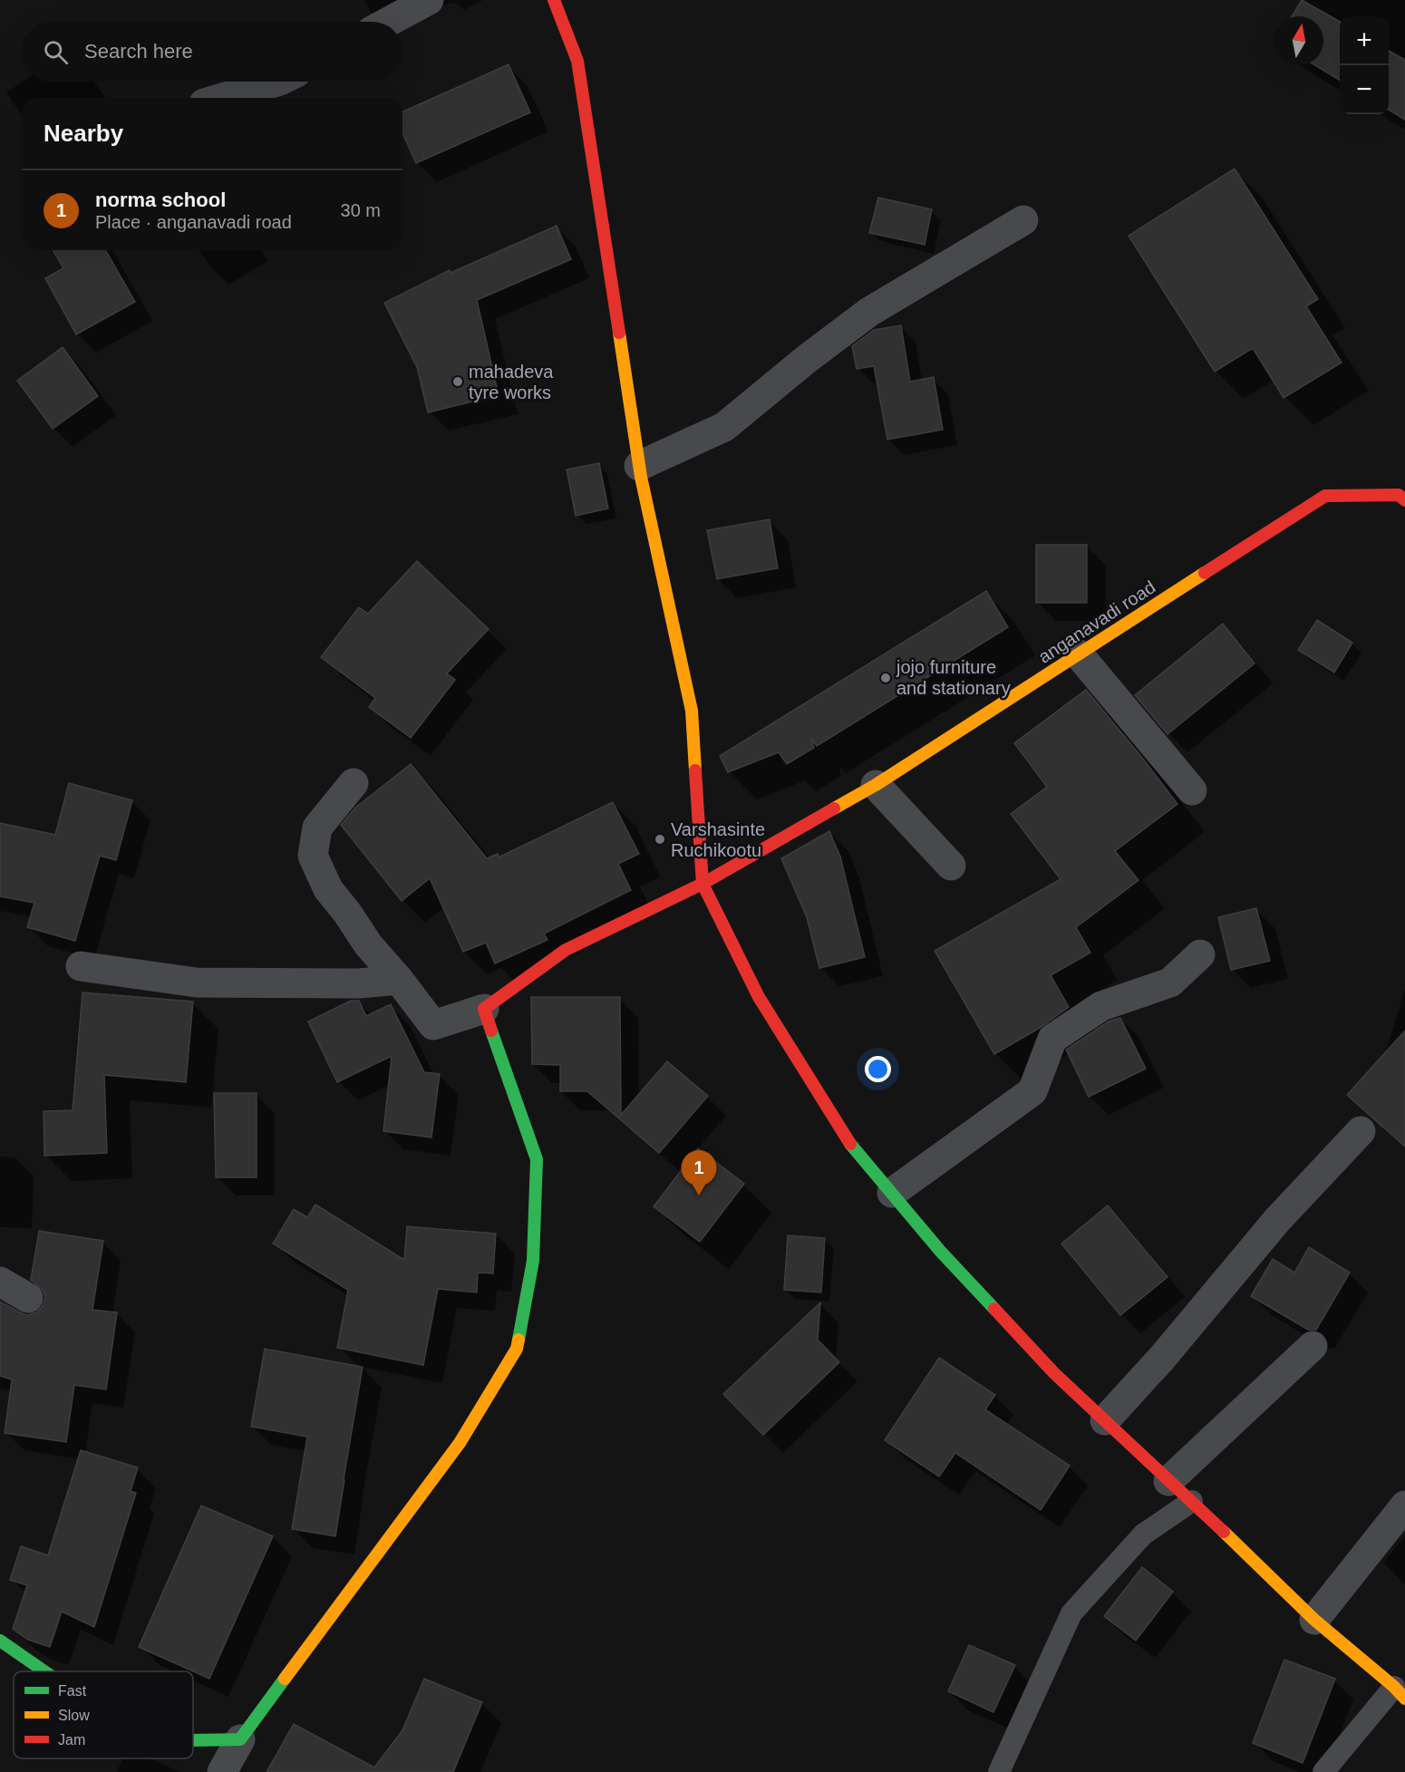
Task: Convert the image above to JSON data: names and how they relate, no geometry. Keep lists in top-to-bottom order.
{
  "streets": {
    "street": ["anganavadi road"]
  },
  "places": ["mahadeva tyre works", "jojo furniture and stationary", "Varshasinte Ruchikootu"],
  "legend": ["Fast", "Slow", "Jam"],
  "north": "top",
  "page": {
    "map_buttons": ["+", "−"],
    "search": "Search here",
    "heading": "Nearby",
    "list": [
      {
        "mark": "1",
        "name": "norma school",
        "note": "Place · anganavadi road",
        "value": "30 m"
      }
    ],
    "pins": "1"
  }
}
